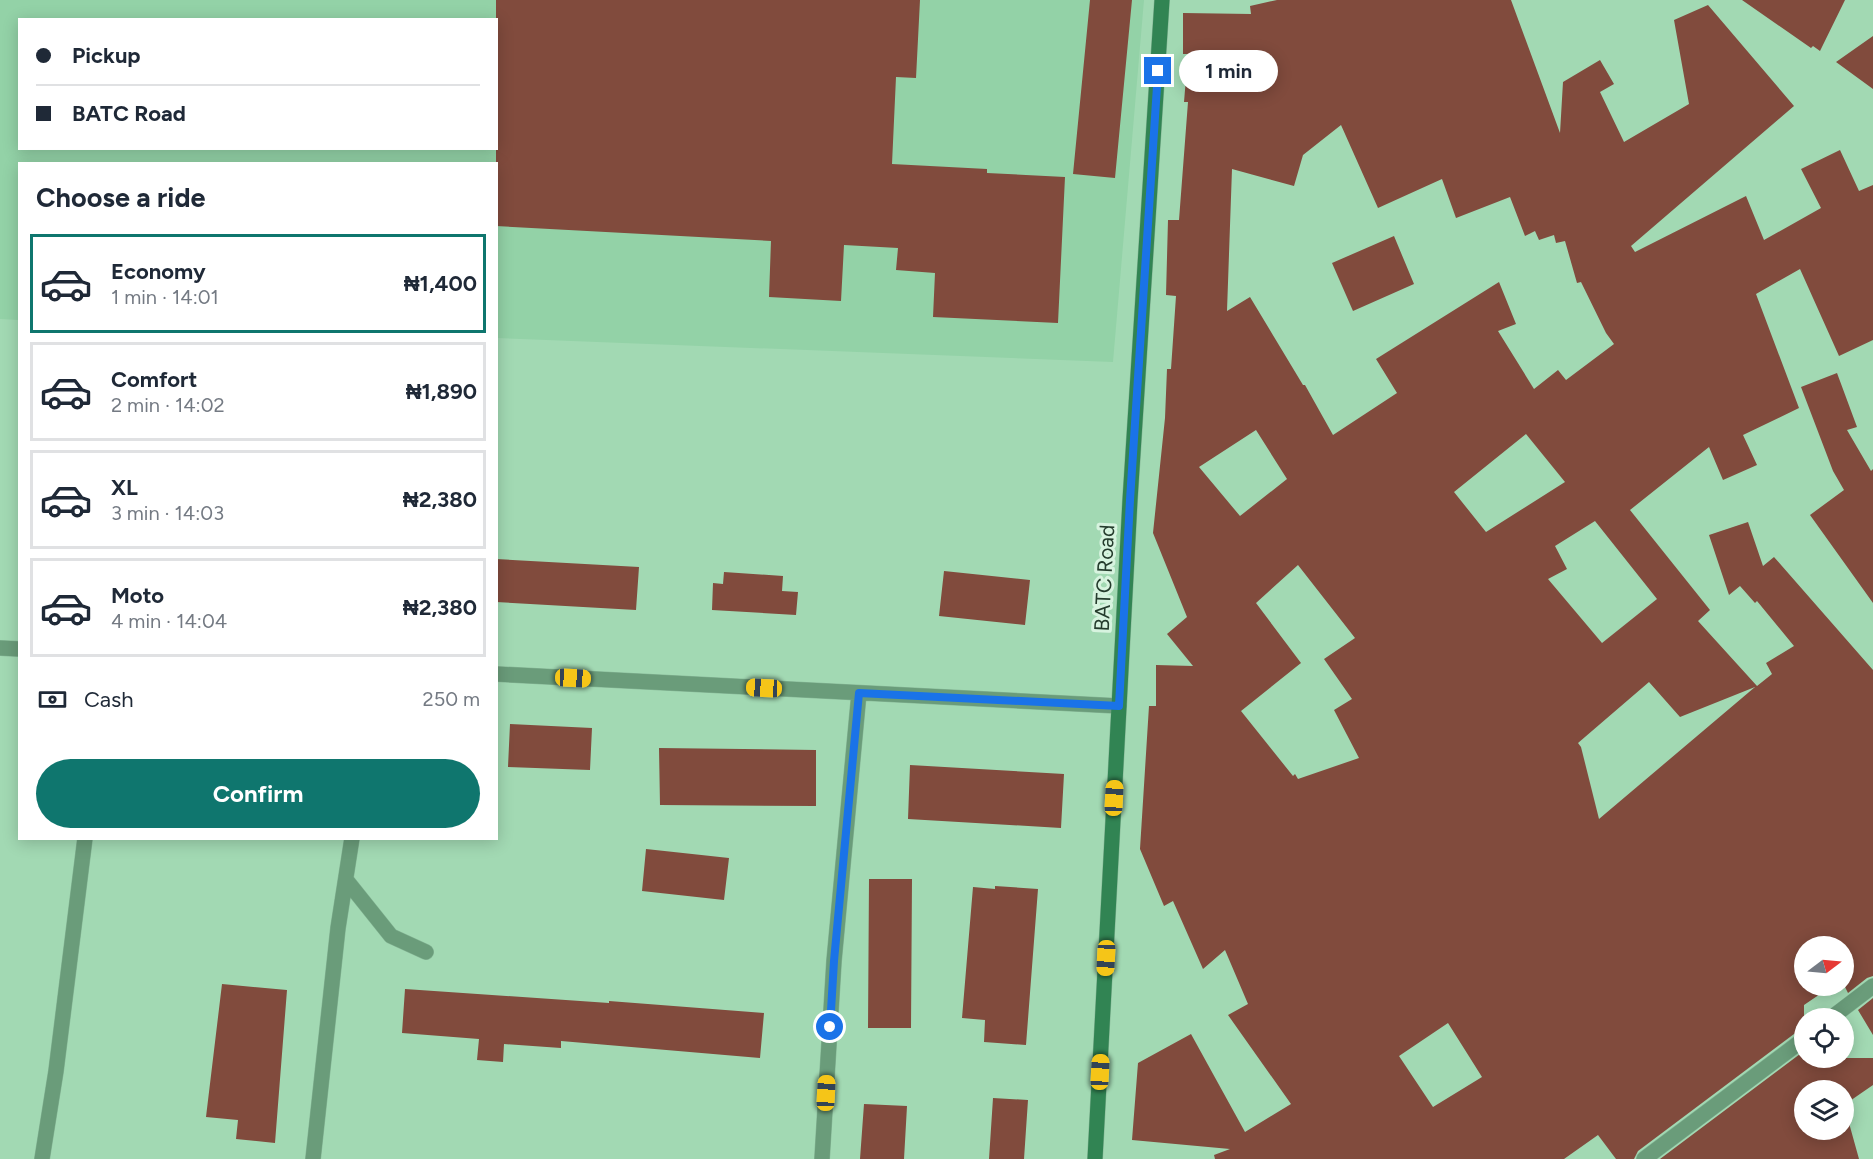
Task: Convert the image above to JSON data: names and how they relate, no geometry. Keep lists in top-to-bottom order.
{
  "streets": {
    "street": ["BATC Road"]
  },
  "north": "right",
  "page": {
    "banner": ["Pickup", "BATC Road"],
    "bubble": "1 min",
    "heading": "Choose a ride",
    "list": [
      {
        "name": "Economy",
        "note": "1 min · 14:01",
        "value": "₦1,400"
      },
      {
        "name": "Comfort",
        "note": "2 min · 14:02",
        "value": "₦1,890"
      },
      {
        "name": "XL",
        "note": "3 min · 14:03",
        "value": "₦2,380"
      },
      {
        "name": "Moto",
        "note": "4 min · 14:04",
        "value": "₦2,380"
      }
    ],
    "pay": ["Cash", "250 m"],
    "buttons": "Confirm"
  }
}
